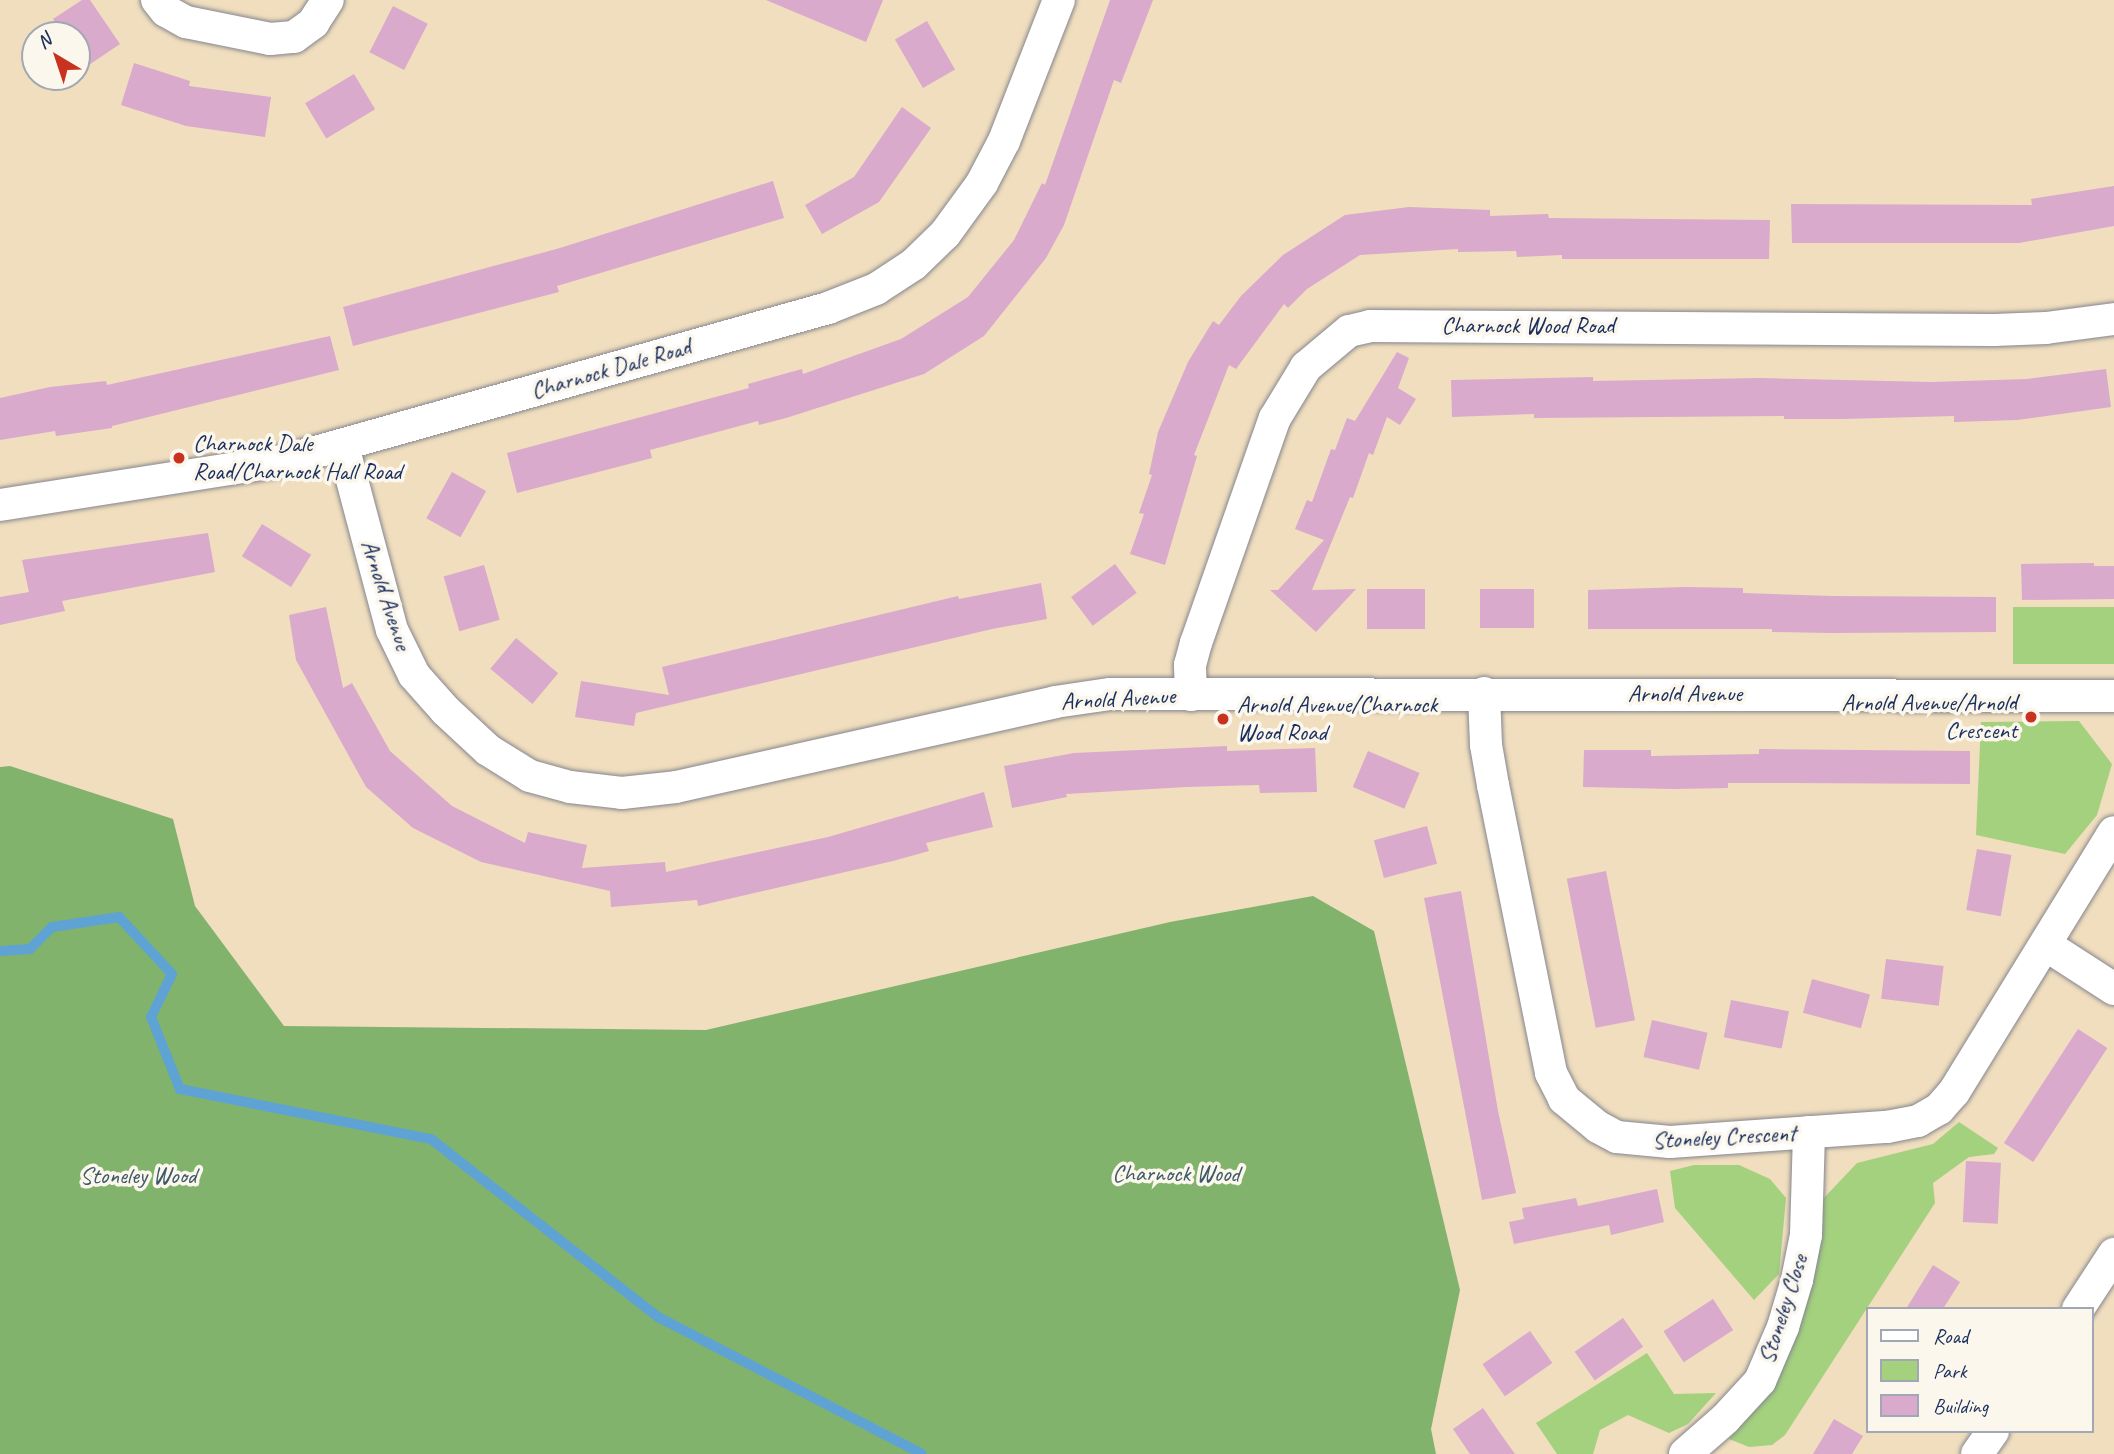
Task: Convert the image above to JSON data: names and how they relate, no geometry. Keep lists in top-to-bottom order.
{
  "streets": {
    "street": [
      "Charnock Wood Road",
      "Charnock Dale Road",
      "Arnold Avenue",
      "Stoneley Crescent",
      "Stoneley Close"
    ]
  },
  "crossings": [
    ["Charnock Wood Road", "Arnold Avenue"],
    ["Charnock Dale Road", "Arnold Avenue"],
    ["Arnold Avenue", "Stoneley Crescent"],
    ["Stoneley Crescent", "Stoneley Close"]
  ],
  "parks": ["Charnock Wood", "Stoneley Wood"],
  "places": ["Charnock Dale Road/Charnock Hall Road", "Arnold Avenue/Arnold Crescent", "Arnold Avenue/Charnock Wood Road"],
  "legend": ["Road", "Park", "Building"],
  "north": "top left"
}
